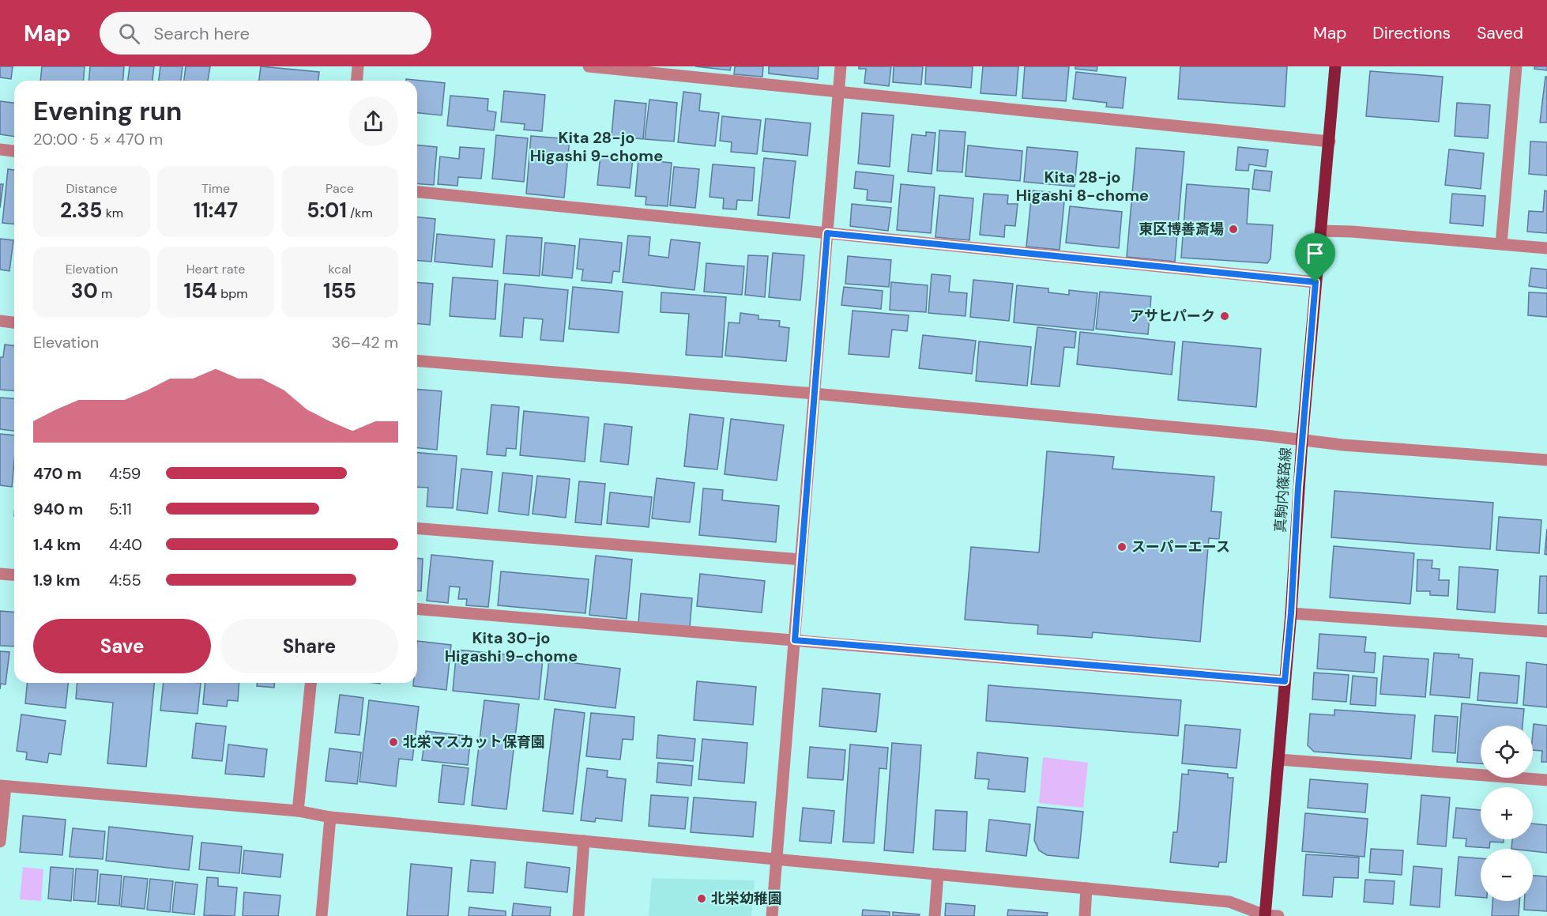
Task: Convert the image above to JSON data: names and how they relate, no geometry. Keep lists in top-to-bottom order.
{
  "streets": {
    "main road": ["真駒内篠路線"]
  },
  "districts": ["Kita 28-jo Higashi 9-chome", "Kita 28-jo Higashi 8-chome", "Kita 30-jo Higashi 9-chome"],
  "places": [
    "東区博善斎場",
    "アサヒパーク",
    "スーパーエース",
    "北栄マスカット保育園",
    "北栄幼稚園"
  ],
  "page": {
    "header": "Map",
    "search": "Search here",
    "nav": ["Map", "Directions", "Saved"],
    "heading": ["Evening run", "20:00 · 5 × 470 m"],
    "stats": [
      ["Distance", "2.35 km"],
      ["Time", "11:47"],
      ["Pace", "5:01 /km"],
      ["Elevation", "30 m"],
      ["Heart rate", "154 bpm"],
      ["kcal", "155"]
    ],
    "chart": ["Elevation", "36–42 m"],
    "list": [
      {
        "name": "470 m",
        "note": "4:59"
      },
      {
        "name": "940 m",
        "note": "5:11"
      },
      {
        "name": "1.4 km",
        "note": "4:40"
      },
      {
        "name": "1.9 km",
        "note": "4:55"
      }
    ],
    "buttons": ["Save", "Share"],
    "map_buttons": ["+", "−"]
  }
}
